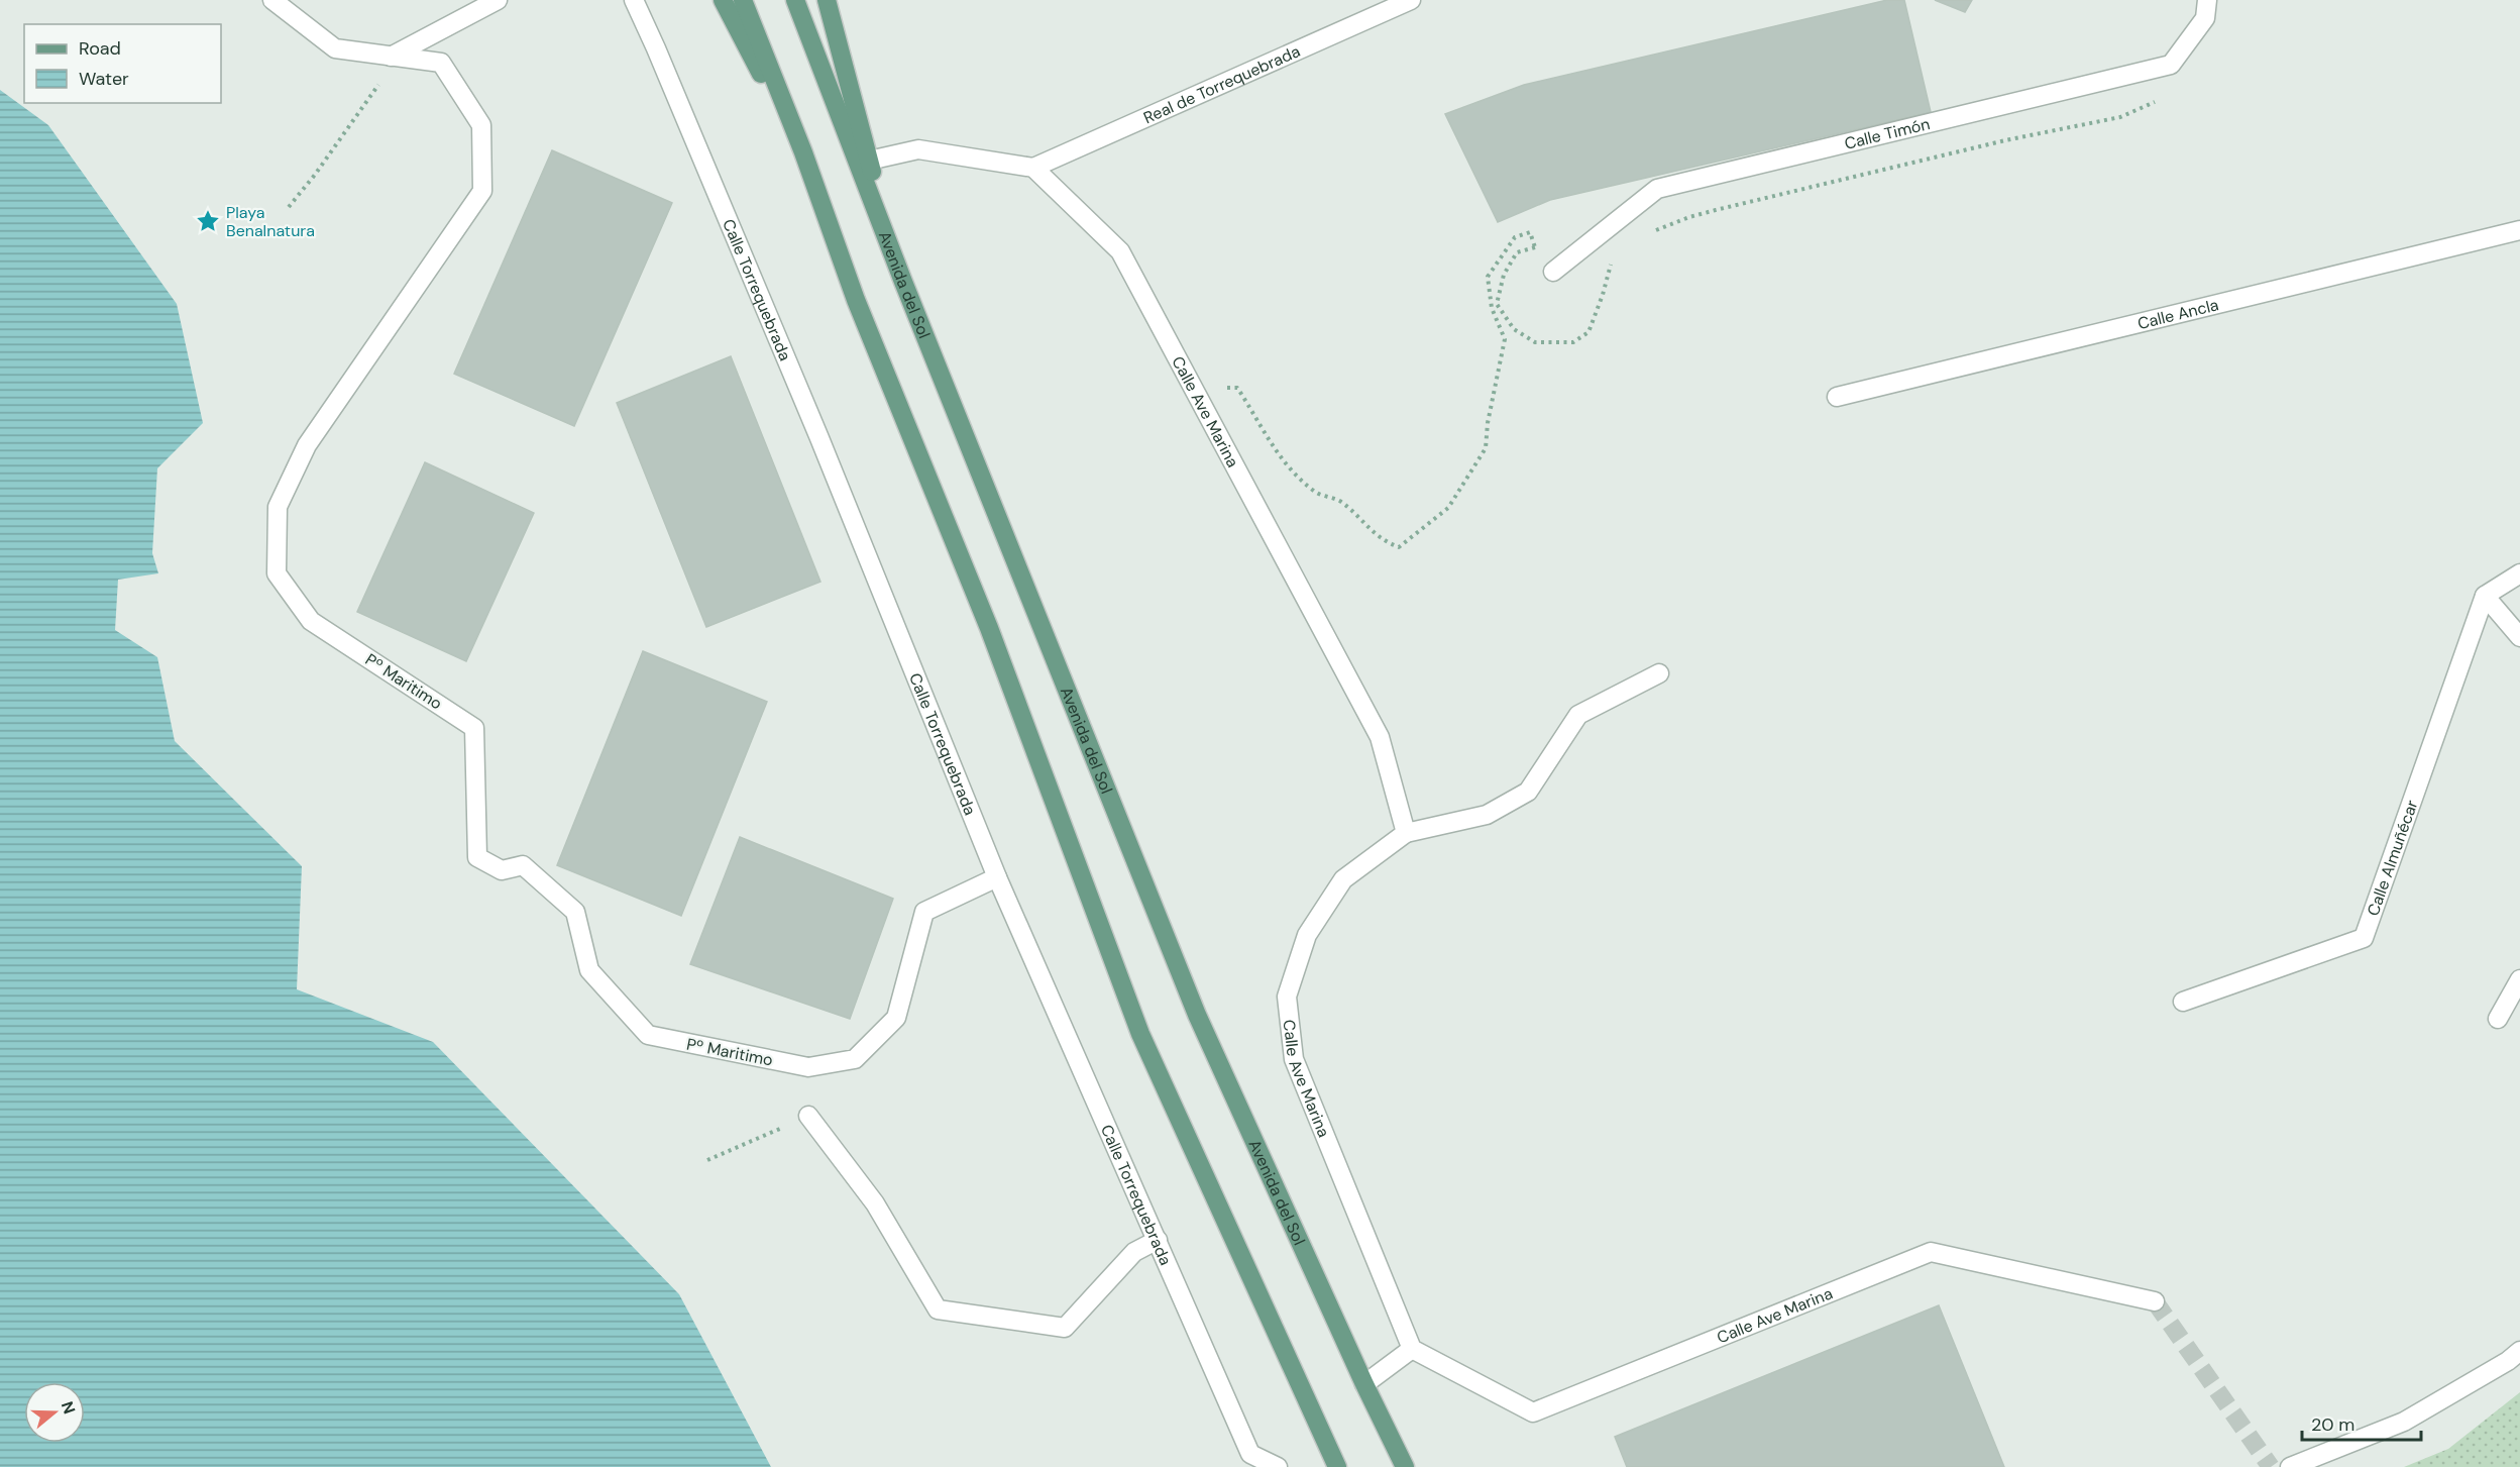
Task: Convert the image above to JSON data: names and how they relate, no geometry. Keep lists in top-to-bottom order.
{
  "streets": {
    "main road": ["Avenida del Sol"],
    "street": [
      "Real de Torrequebrada",
      "Calle Timón",
      "Calle Torrequebrada",
      "Calle Ancla",
      "Calle Ave Marina",
      "Pº Maritimo",
      "Calle Almuñécar"
    ]
  },
  "crossings": [
    ["Real de Torrequebrada", "Calle Ave Marina"],
    ["Calle Torrequebrada", "Pº Maritimo"]
  ],
  "places": {
    "place": ["Playa Benalnatura"]
  },
  "legend": ["Road", "Water"],
  "scale_bar": "20 m",
  "north": "right"
}
